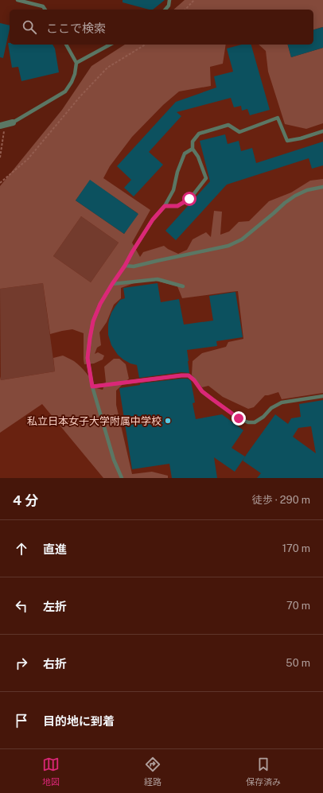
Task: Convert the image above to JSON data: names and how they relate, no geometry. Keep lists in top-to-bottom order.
{
  "places": ["私立日本女子大学附属中学校"],
  "page": {
    "search": "ここで検索",
    "heading": ["4 分", "徒歩 · 290 m"],
    "list": [
      ["直進", "170 m"],
      ["左折", "70 m"],
      ["右折", "50 m"],
      "目的地に到着"
    ],
    "nav": ["地図", "経路", "保存済み"]
  }
}
